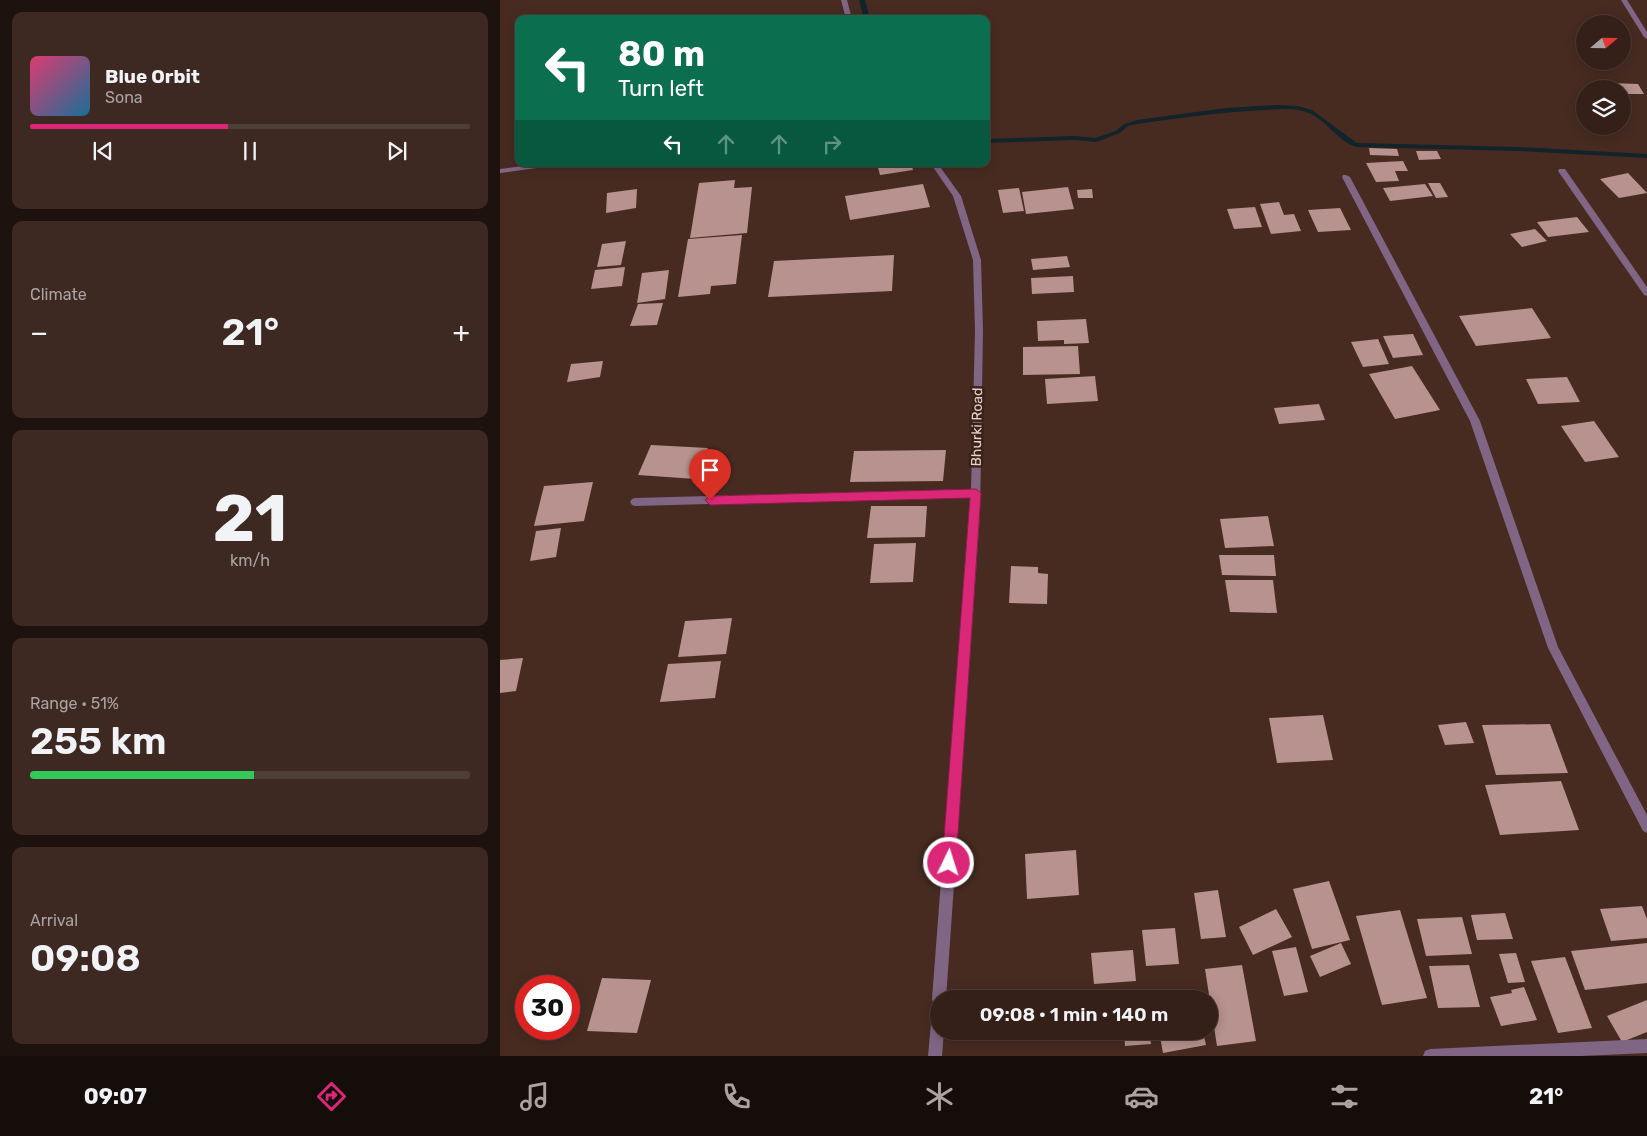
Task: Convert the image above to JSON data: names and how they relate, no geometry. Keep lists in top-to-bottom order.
{
  "streets": {
    "street": ["Bhurki Road"]
  },
  "north": "right",
  "page": {
    "turn": ["80 m", "Turn left"],
    "song": ["Blue Orbit", "Sona"],
    "tile": [
      "Climate",
      ["21", "km/h"],
      ["Range · 51%", "255 km"],
      ["Arrival", "09:08"]
    ],
    "heat": ["−", "21°", "+"],
    "limit": "30",
    "trip": "09:08 · 1 min · 140 m",
    "tabs": ["09:07", "21°"]
  }
}
